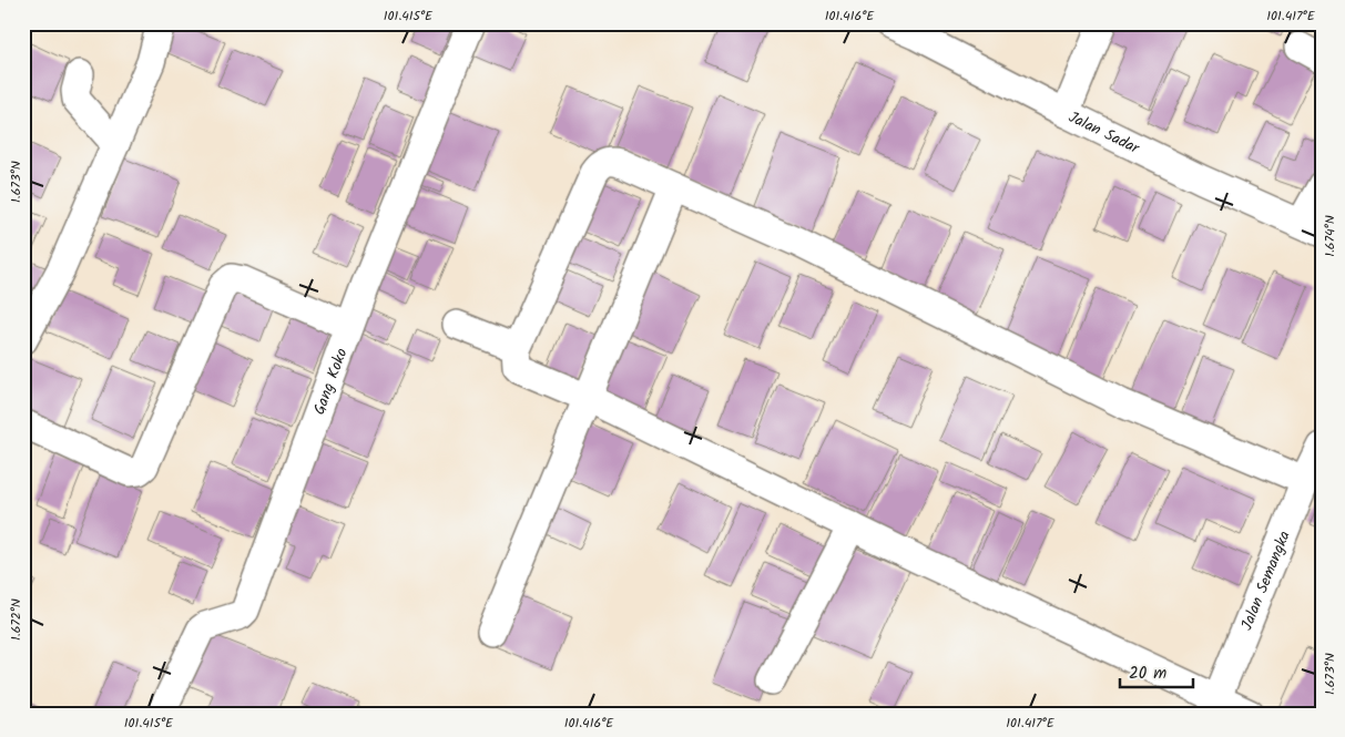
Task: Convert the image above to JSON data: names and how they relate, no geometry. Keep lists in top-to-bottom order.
{
  "streets": {
    "street": ["Jalan Sadar", "Gang Koko", "Jalan Semangka"]
  },
  "scale_bar": "20 m",
  "coordinates": [
    "101.415°E",
    "101.416°E",
    "101.417°E",
    "1.673°N",
    "1.674°N",
    "1.672°N"
  ]
}
